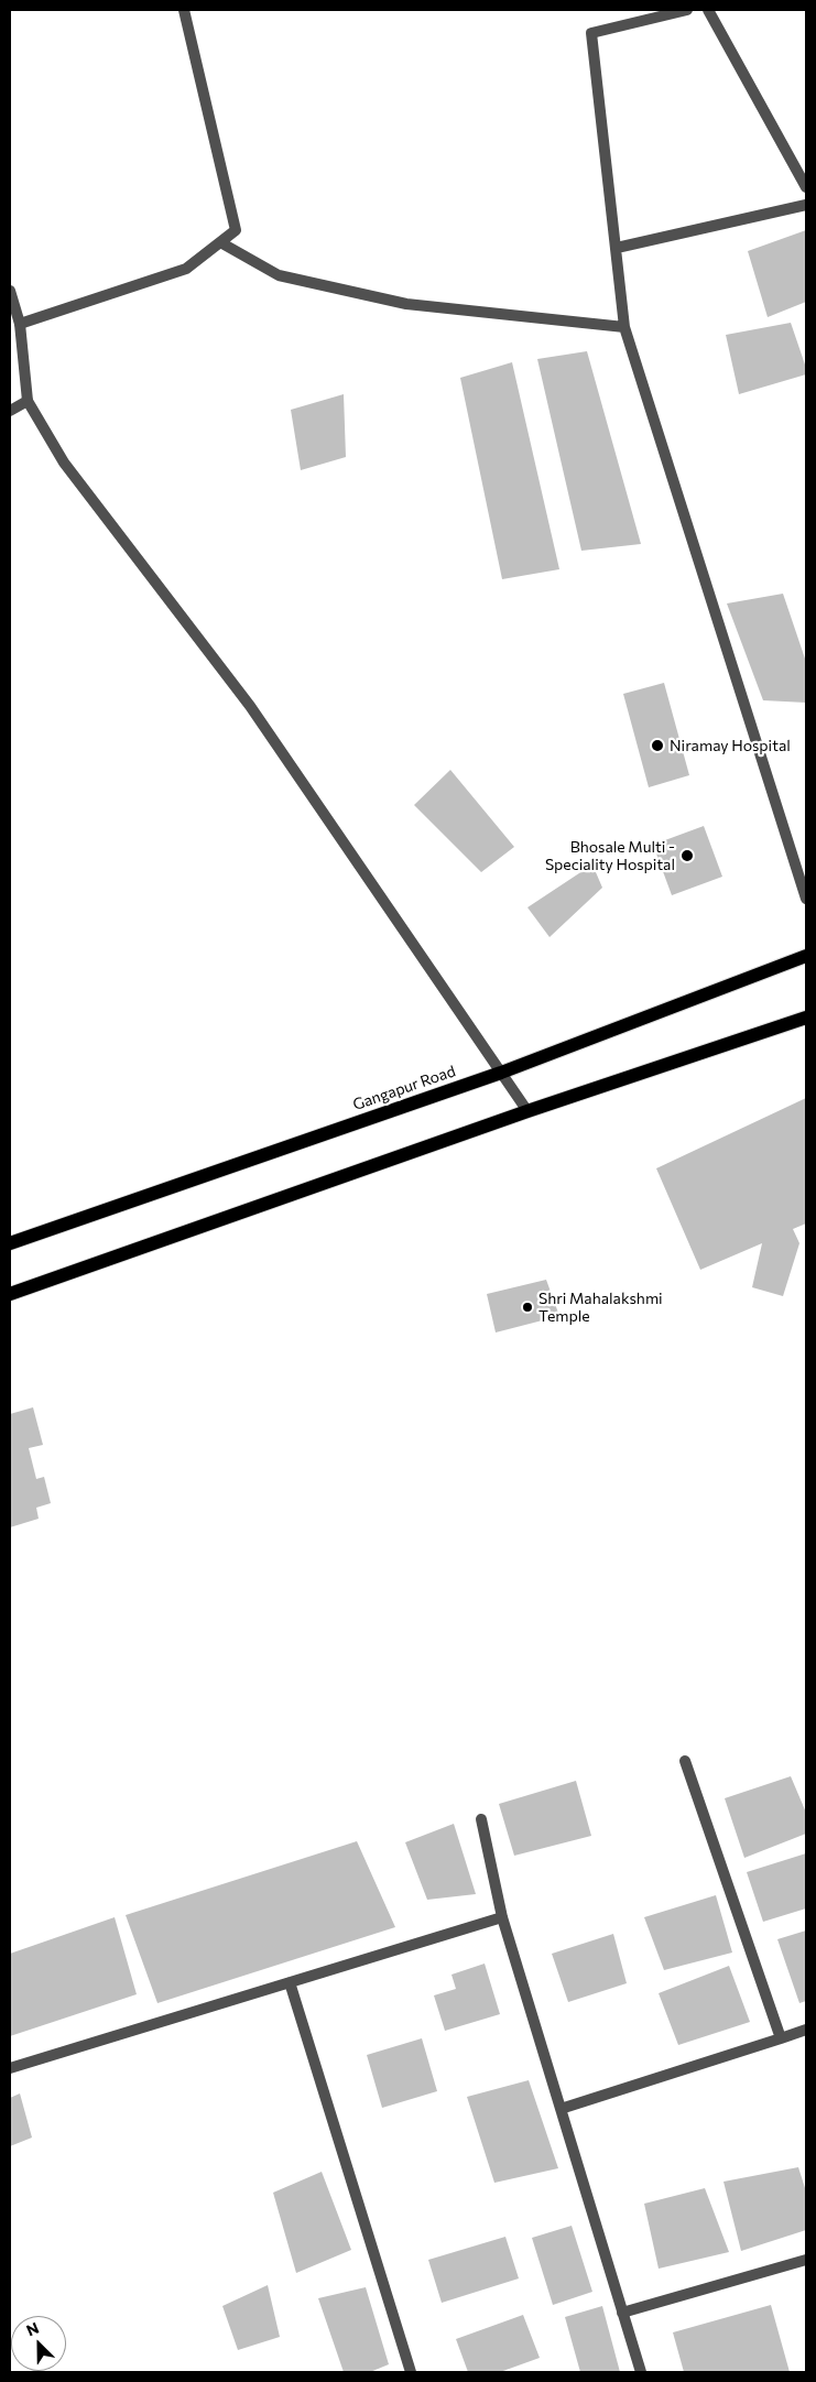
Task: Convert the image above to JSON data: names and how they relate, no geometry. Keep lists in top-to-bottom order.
{
  "streets": {
    "main road": ["Gangapur Road"]
  },
  "places": ["Niramay Hospital", "Bhosale Multi - Speciality Hospital", "Shri Mahalakshmi Temple"],
  "north": "top left"
}
